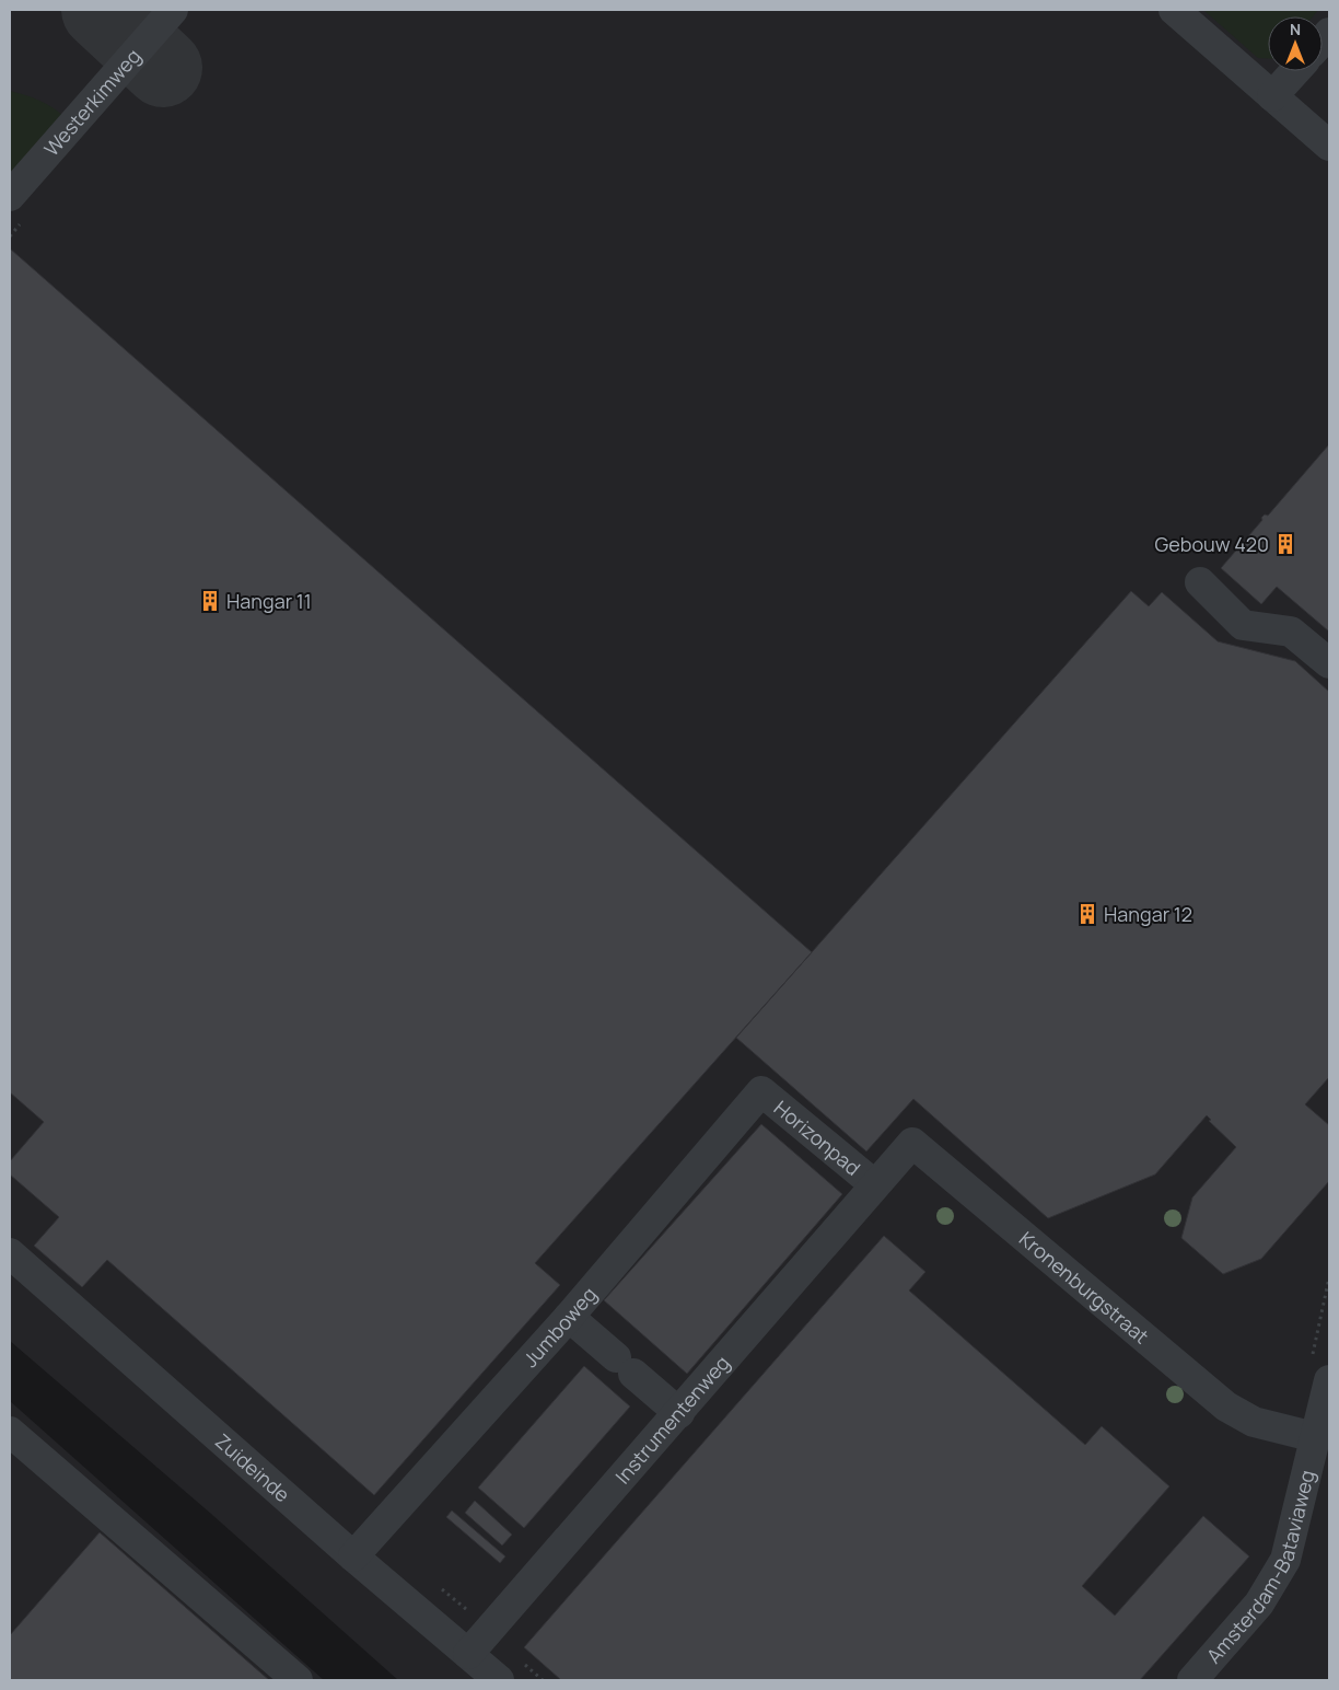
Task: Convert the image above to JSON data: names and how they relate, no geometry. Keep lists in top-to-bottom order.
{
  "streets": {
    "street": [
      "Westerkimweg",
      "Horizonpad",
      "Kronenburgstraat",
      "Jumboweg",
      "Instrumentenweg",
      "Zuideinde",
      "Amsterdam-Bataviaweg"
    ]
  },
  "crossings": [
    ["Horizonpad", "Kronenburgstraat"],
    ["Horizonpad", "Jumboweg"],
    ["Horizonpad", "Instrumentenweg"],
    ["Kronenburgstraat", "Instrumentenweg"],
    ["Kronenburgstraat", "Amsterdam-Bataviaweg"],
    ["Jumboweg", "Zuideinde"],
    ["Instrumentenweg", "Zuideinde"]
  ],
  "places": {
    "building": ["Gebouw 420", "Hangar 11", "Hangar 12"]
  },
  "north": "top"
}
